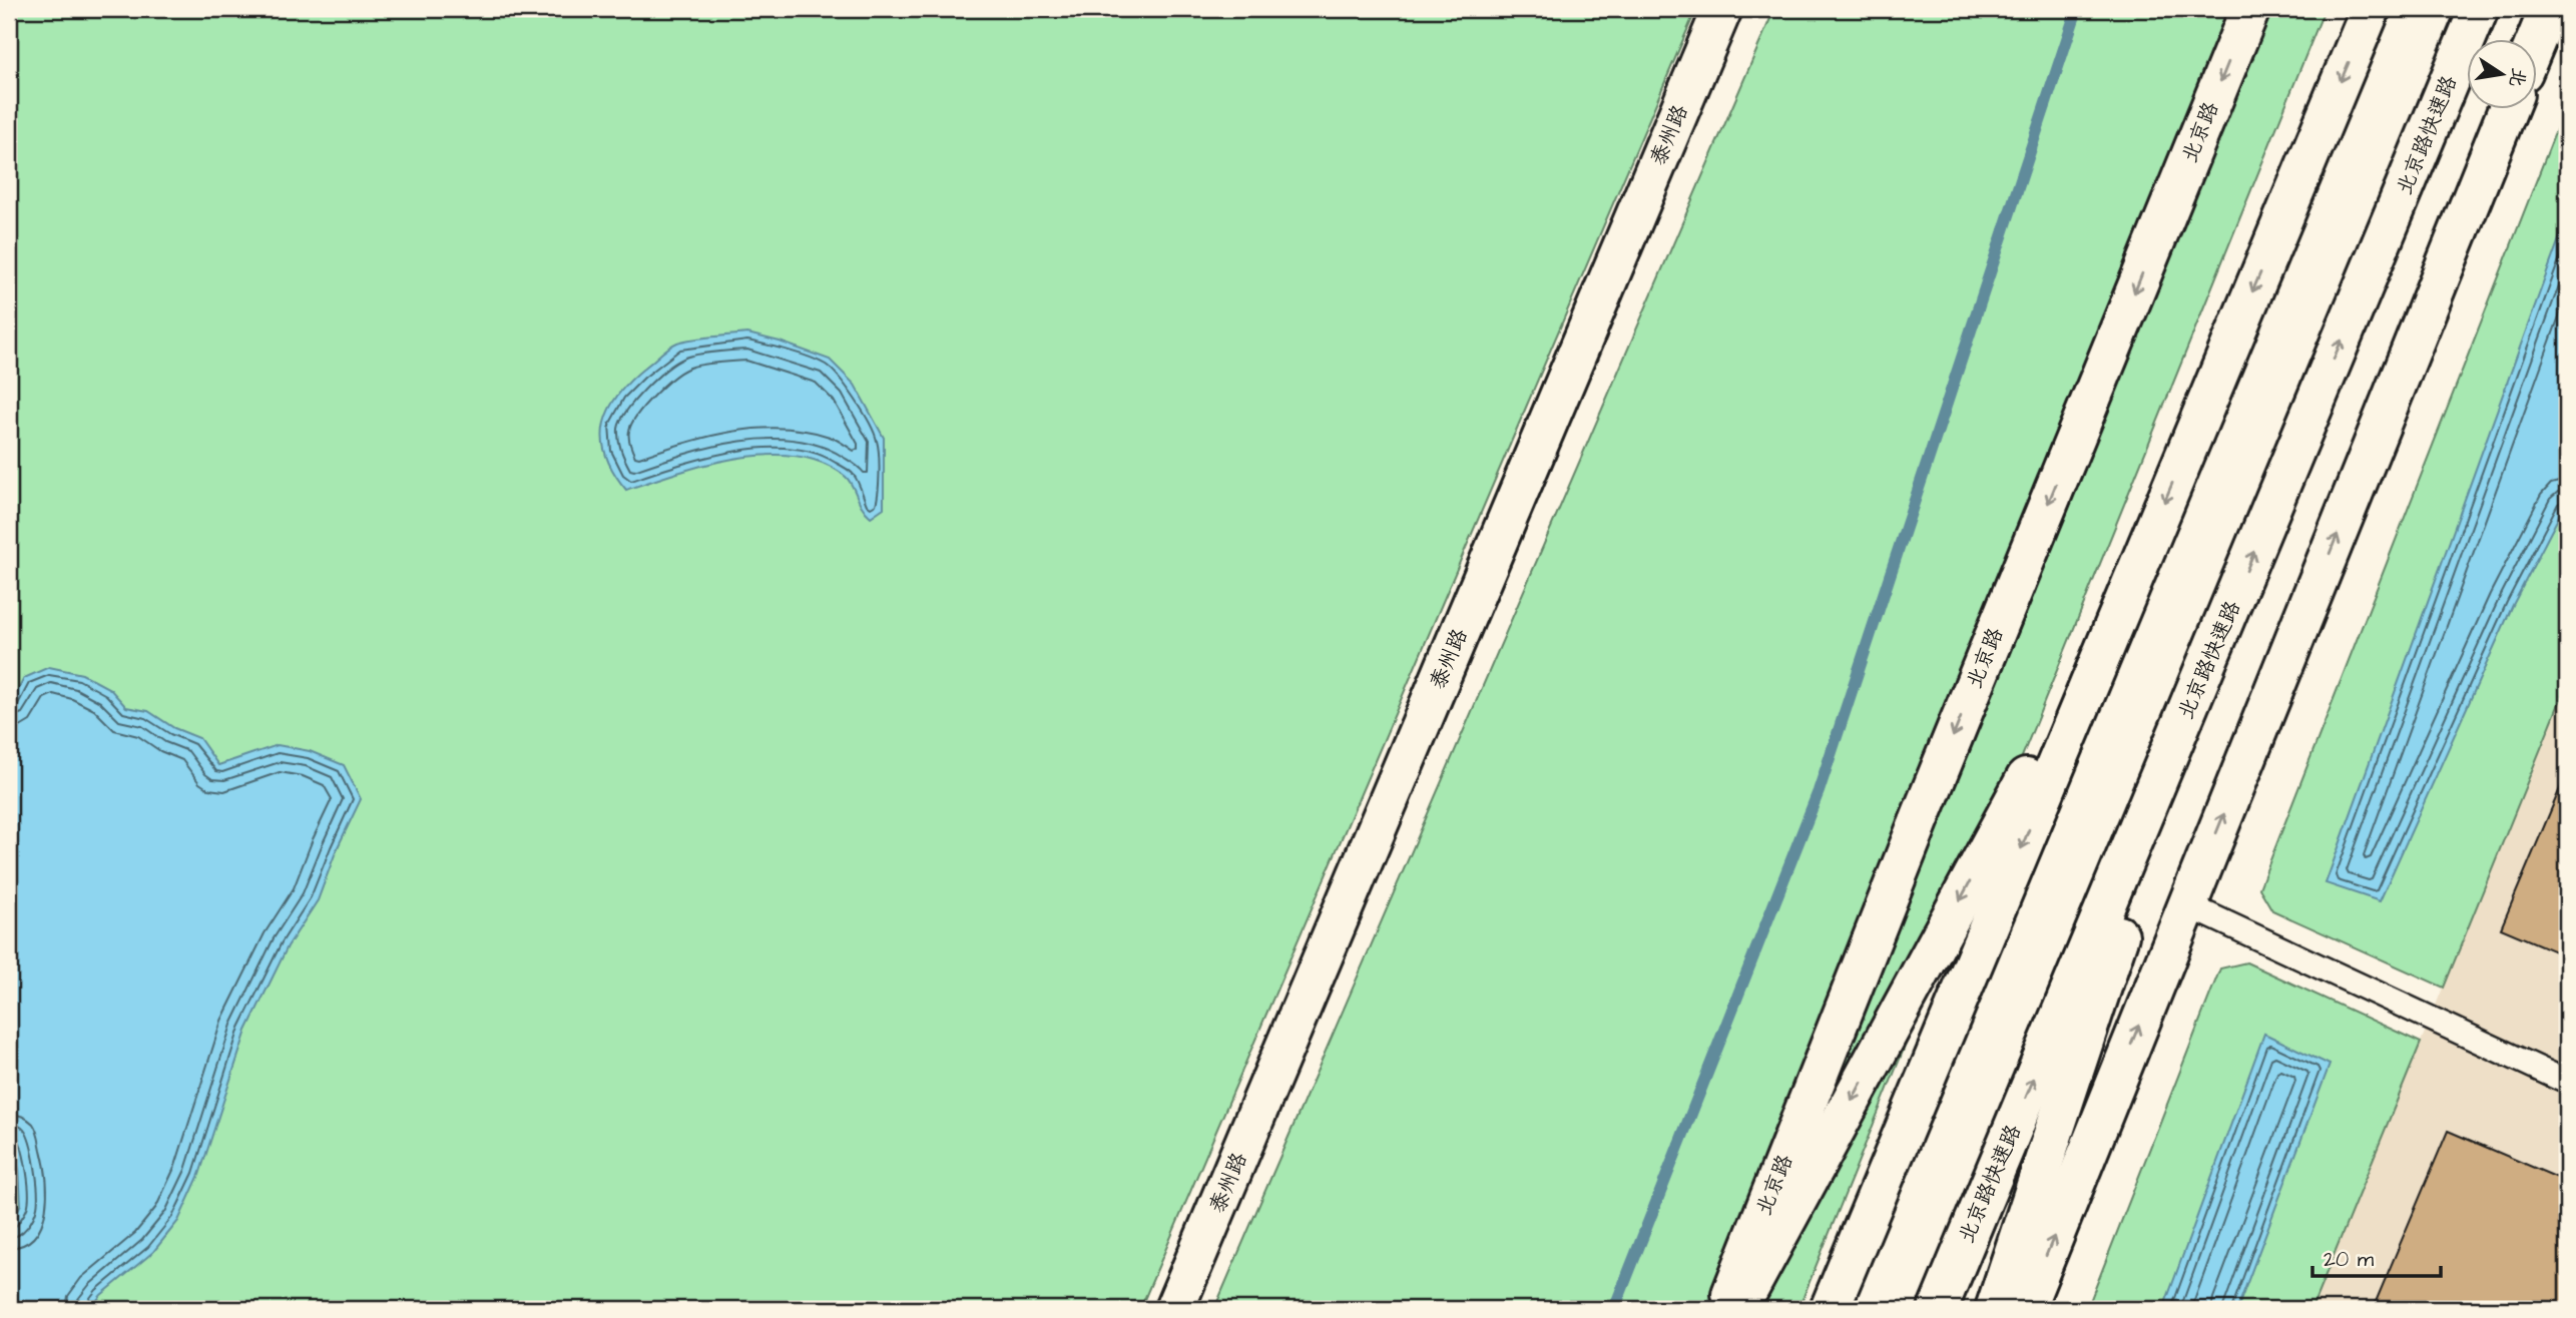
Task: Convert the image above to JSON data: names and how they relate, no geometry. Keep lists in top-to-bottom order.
{
  "streets": {
    "main road": ["北京路", "泰州路", "北京路快速路"]
  },
  "scale_bar": "20 m",
  "north": "right"
}
